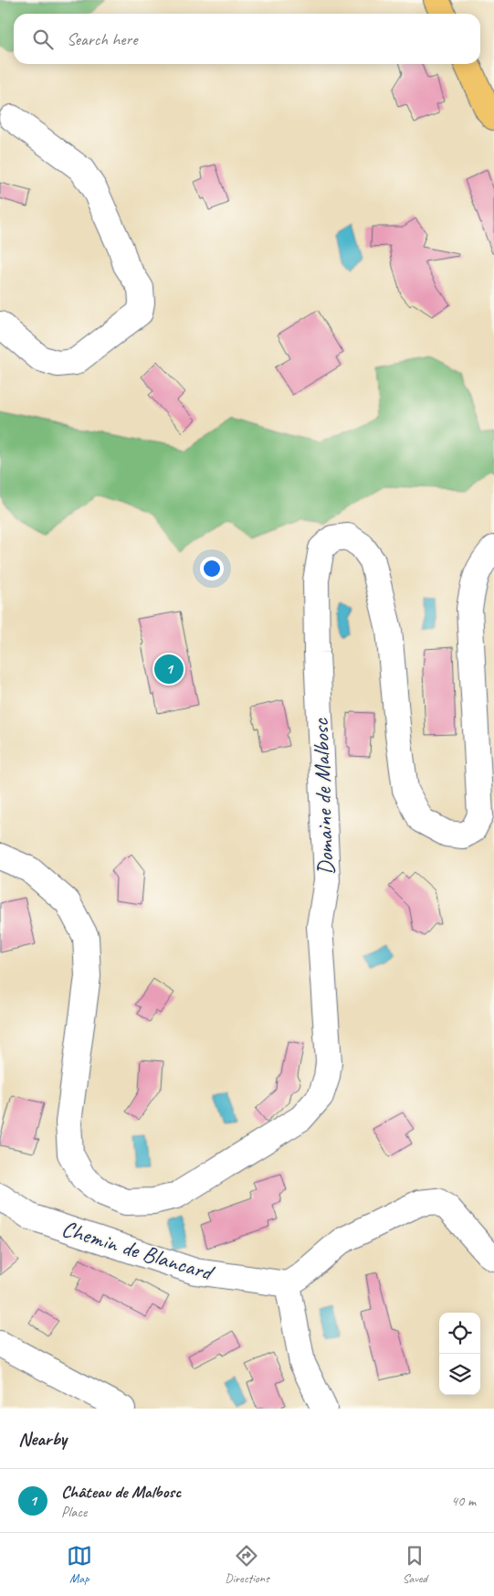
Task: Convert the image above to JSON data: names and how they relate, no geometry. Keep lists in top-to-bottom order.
{
  "streets": {
    "street": ["Domaine de Malbosc", "Chemin de Blancard"]
  },
  "page": {
    "search": "Search here",
    "pins": "1",
    "heading": "Nearby",
    "list": [
      {
        "mark": "1",
        "name": "Château de Malbosc",
        "note": "Place",
        "value": "40 m"
      }
    ],
    "nav": ["Map", "Directions", "Saved"]
  }
}
